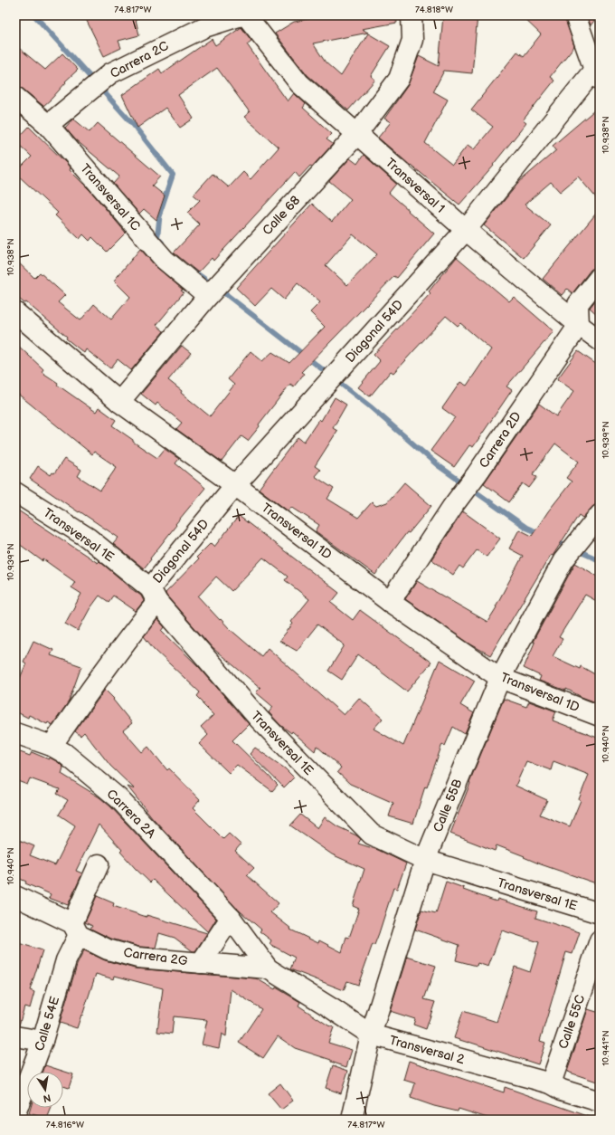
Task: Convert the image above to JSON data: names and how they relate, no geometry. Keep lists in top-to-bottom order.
{
  "streets": {
    "street": [
      "Carrera 2C",
      "Transversal 1",
      "Transversal 1C",
      "Calle 68",
      "Diagonal 54D",
      "Carrera 2D",
      "Transversal 1D",
      "Transversal 1E",
      "Calle 55B",
      "Carrera 2A",
      "Carrera 2G",
      "Calle 55C",
      "Calle 54E",
      "Transversal 2"
    ]
  },
  "crossings": [
    ["Carrera 2C", "Transversal 1C"],
    ["Transversal 1", "Calle 68"],
    ["Transversal 1", "Diagonal 54D"],
    ["Transversal 1", "Carrera 2D"],
    ["Transversal 1C", "Calle 68"],
    ["Calle 68", "Transversal 1D"],
    ["Diagonal 54D", "Transversal 1D"],
    ["Diagonal 54D", "Transversal 1E"],
    ["Diagonal 54D", "Carrera 2A"],
    ["Carrera 2D", "Transversal 1D"],
    ["Transversal 1D", "Calle 55B"],
    ["Transversal 1E", "Calle 55B"],
    ["Calle 55B", "Transversal 2"],
    ["Carrera 2A", "Carrera 2G"],
    ["Carrera 2A", "Transversal 2"],
    ["Carrera 2G", "Calle 54E"],
    ["Carrera 2G", "Transversal 2"],
    ["Calle 55C", "Transversal 2"]
  ],
  "north": "bottom",
  "coordinates": [
    "74.817°W",
    "74.818°W",
    "10.938°N",
    "10.939°N",
    "10.940°N",
    "10.941°N",
    "74.816°W"
  ]
}
